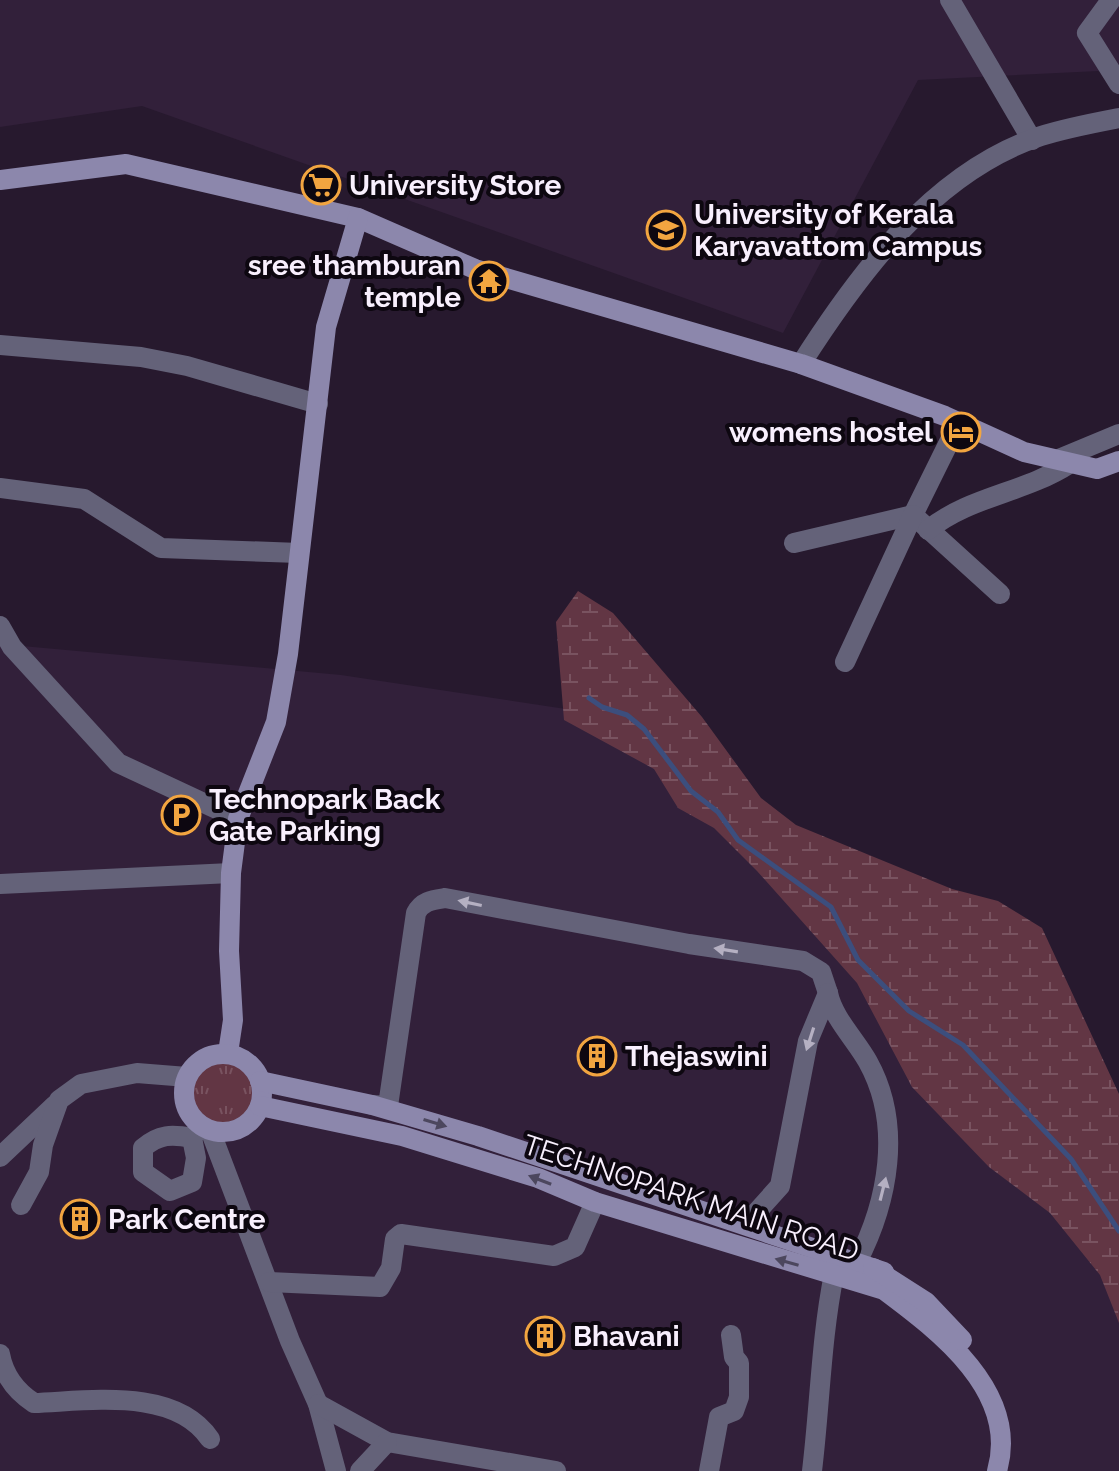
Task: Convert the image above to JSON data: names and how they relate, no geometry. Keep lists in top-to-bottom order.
{
  "streets": {
    "street": ["TECHNOPARK MAIN ROAD"]
  },
  "places": {
    "supermarket": ["University Store"],
    "school or university": ["University of Kerala Karyavattom Campus"],
    "temple": ["sree thamburan temple"],
    "hotel": ["womens hostel"],
    "parking": ["Technopark Back Gate Parking"],
    "building": ["Thejaswini", "Park Centre", "Bhavani"]
  }
}
